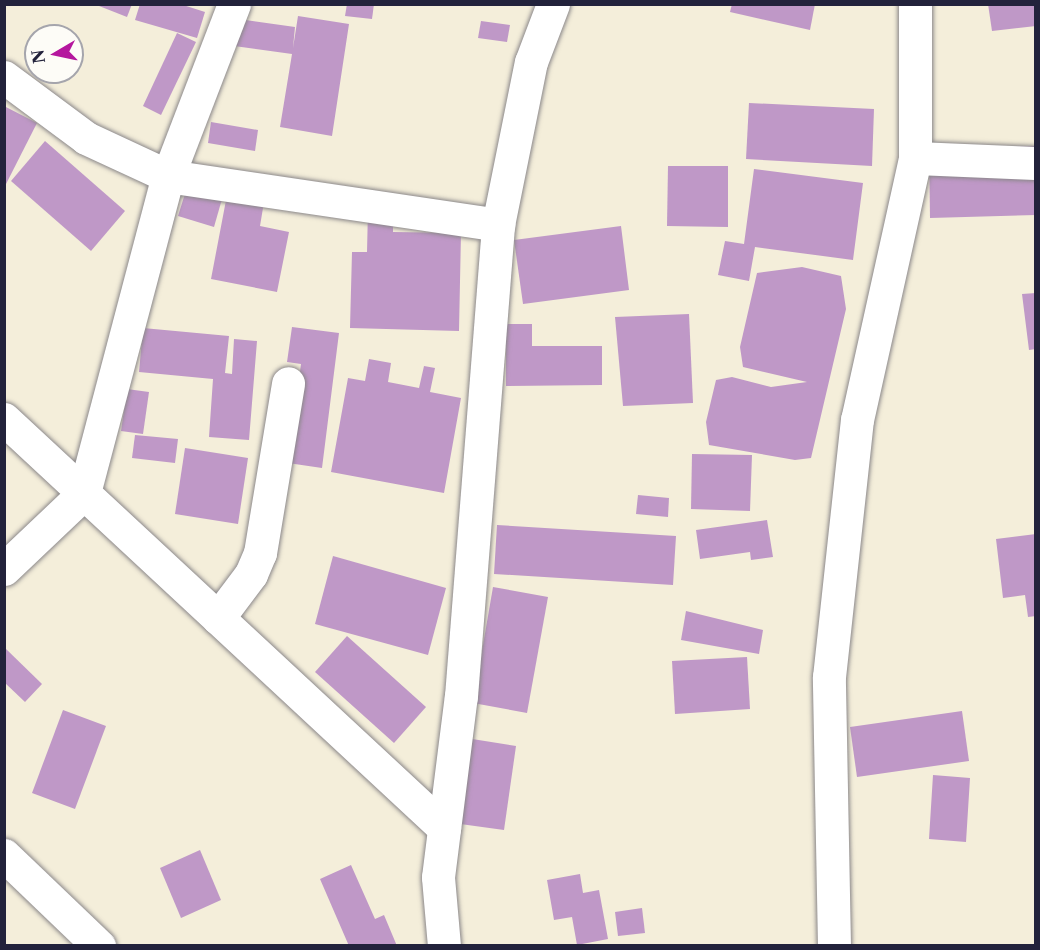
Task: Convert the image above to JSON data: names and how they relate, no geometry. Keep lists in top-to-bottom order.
{
  "north": "left"
}
